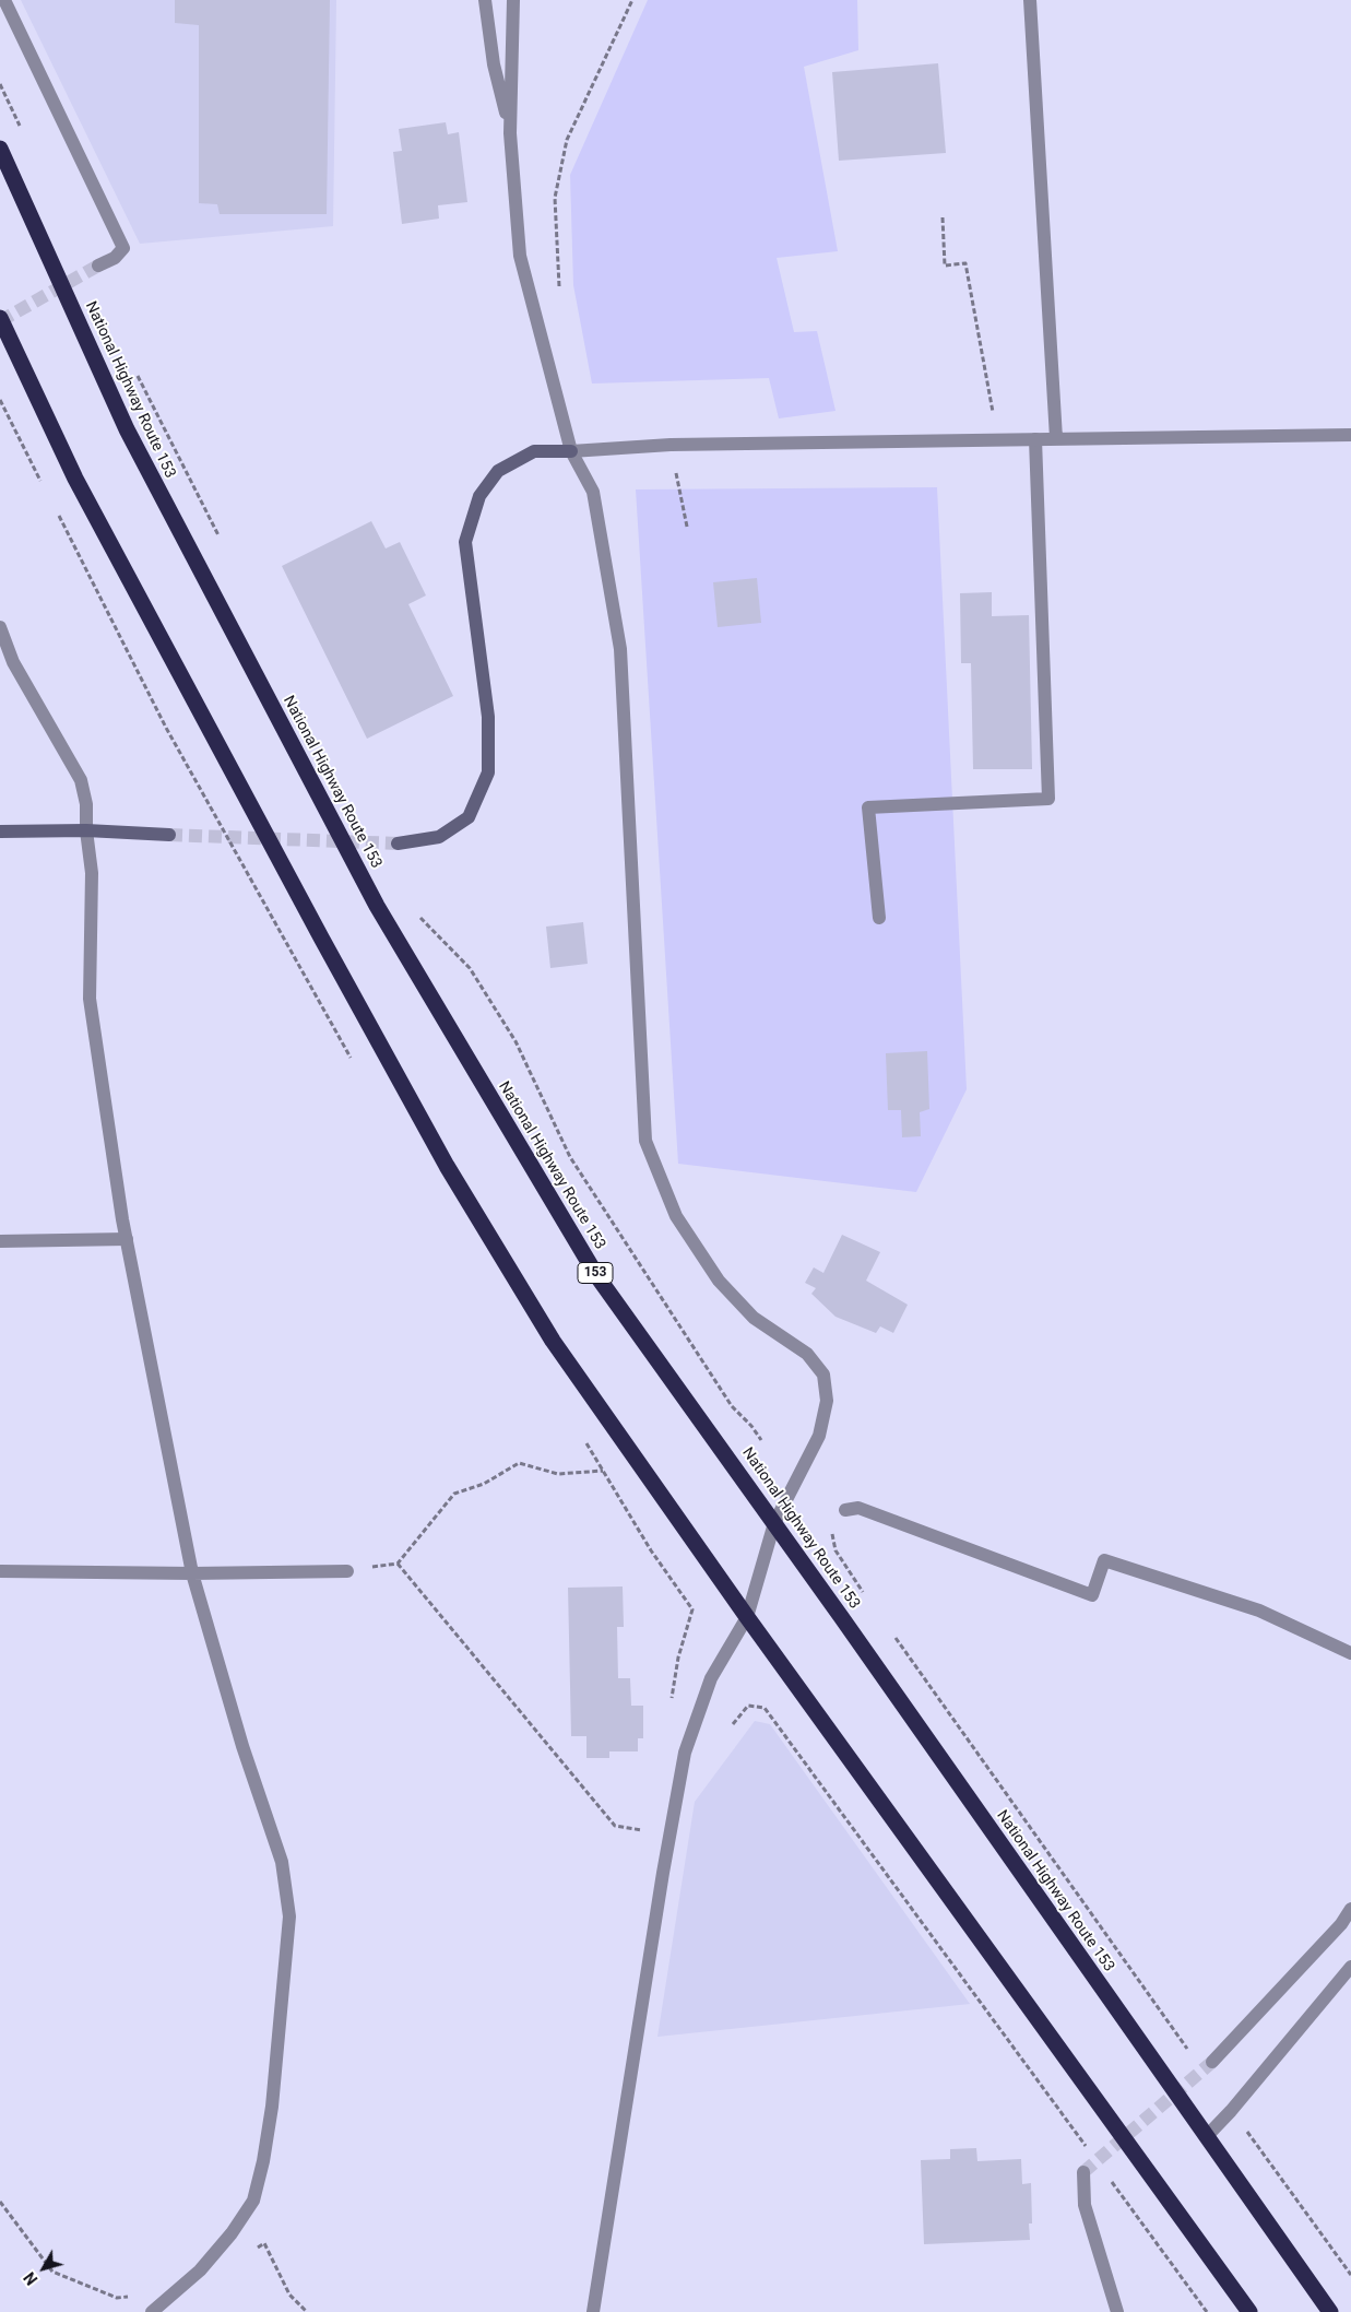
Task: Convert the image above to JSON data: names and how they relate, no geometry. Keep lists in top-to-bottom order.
{
  "streets": {
    "highway": ["National Highway Route 153", "153"]
  },
  "north": "bottom left"
}
